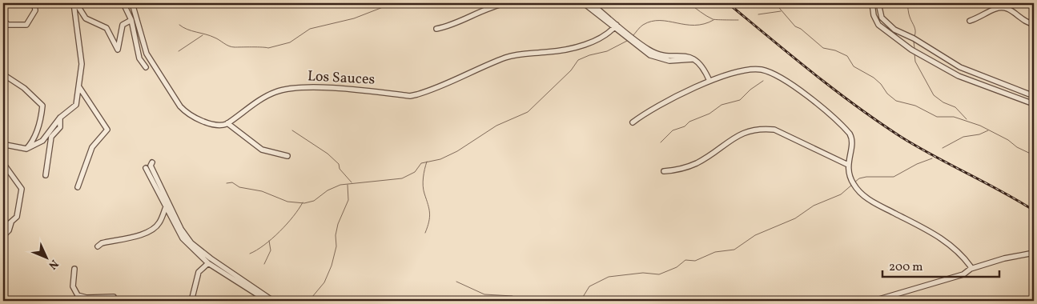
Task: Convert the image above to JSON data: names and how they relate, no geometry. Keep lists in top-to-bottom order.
{
  "streets": {
    "street": ["Los Sauces"]
  },
  "scale_bar": "200 m",
  "north": "bottom right"
}
